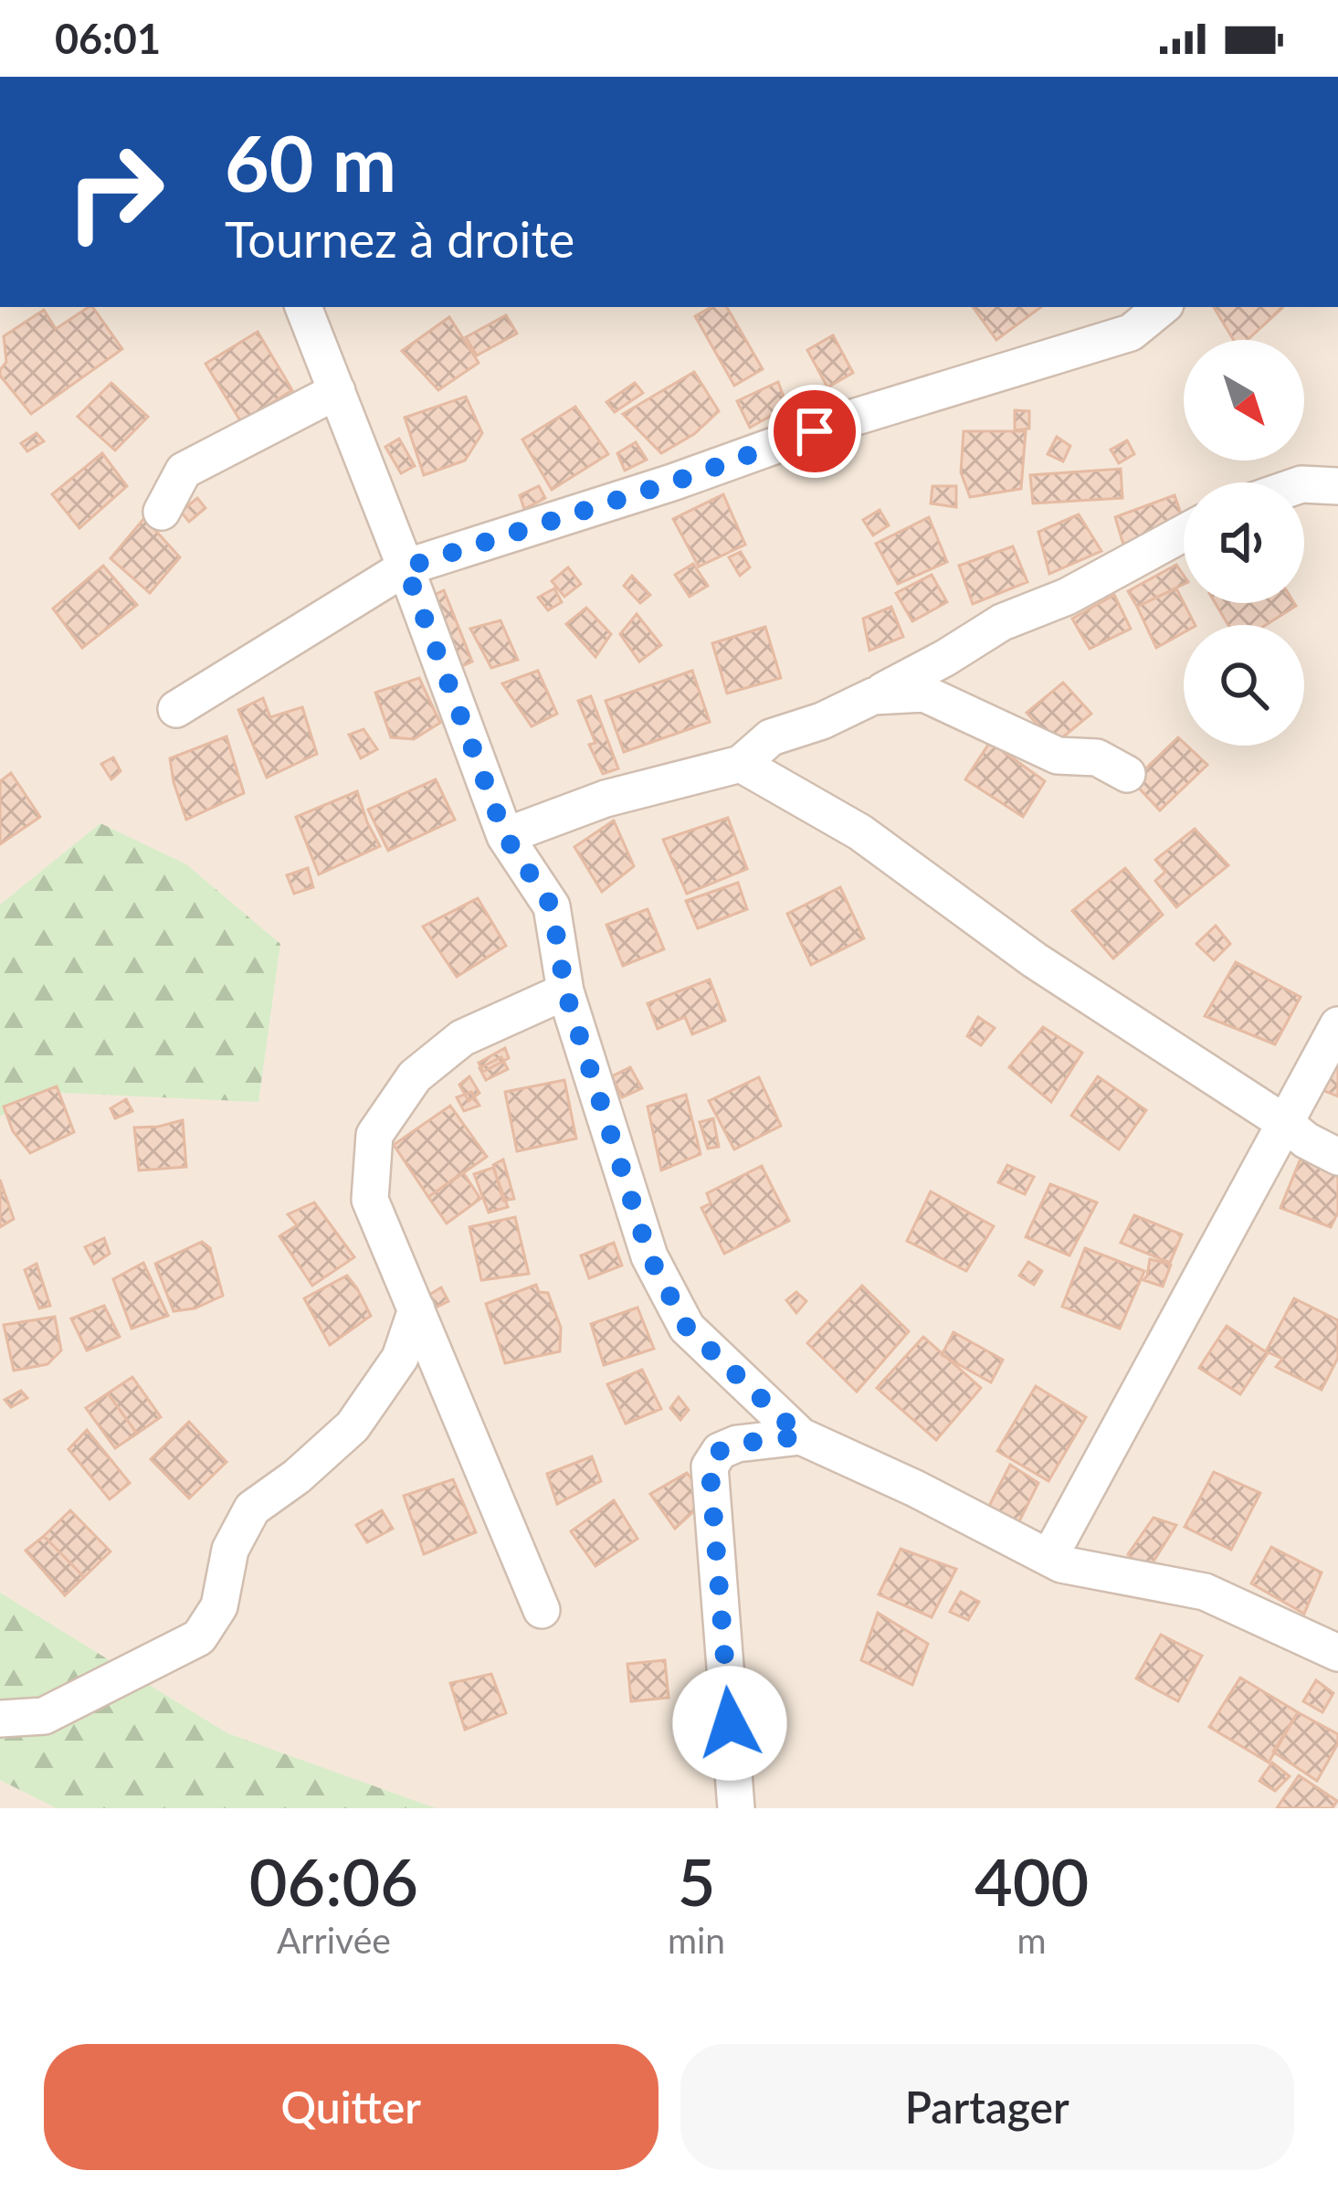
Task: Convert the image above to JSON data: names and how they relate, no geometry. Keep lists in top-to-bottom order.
{
  "north": "bottom right",
  "page": {
    "status": "06:01",
    "turn": ["60 m", "Tournez à droite"],
    "eta": [
      "06:06",
      "Arrivée",
      "5",
      "min",
      "400",
      "m"
    ],
    "buttons": ["Quitter", "Partager"]
  }
}
